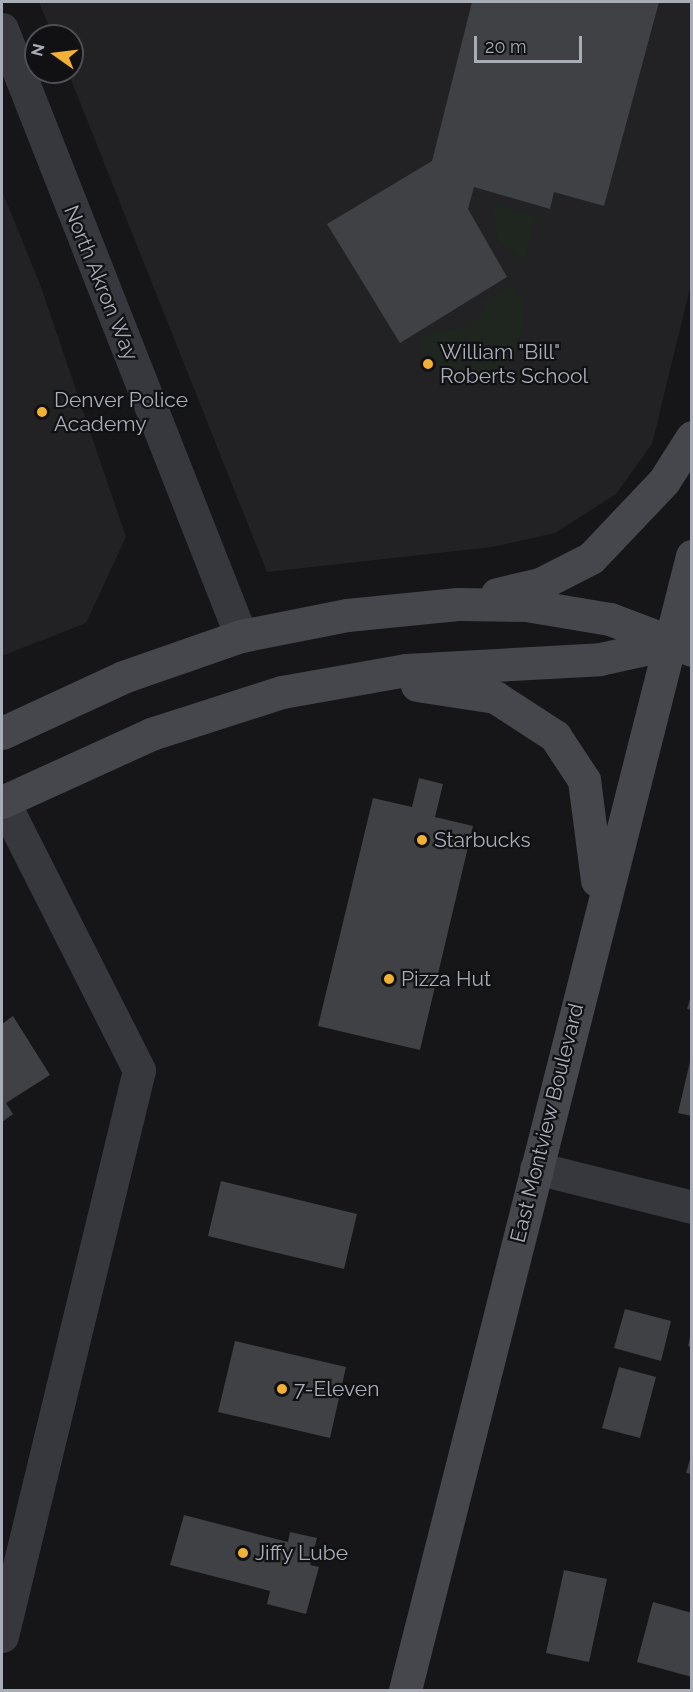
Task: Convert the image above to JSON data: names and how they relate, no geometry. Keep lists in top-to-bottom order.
{
  "streets": {
    "main road": ["East Montview Boulevard"],
    "street": ["North Akron Way"]
  },
  "places": [
    "William \"Bill\" Roberts School",
    "Denver Police Academy",
    "Starbucks",
    "Pizza Hut",
    "7-Eleven",
    "Jiffy Lube"
  ],
  "scale_bar": "20 m",
  "north": "left"
}
